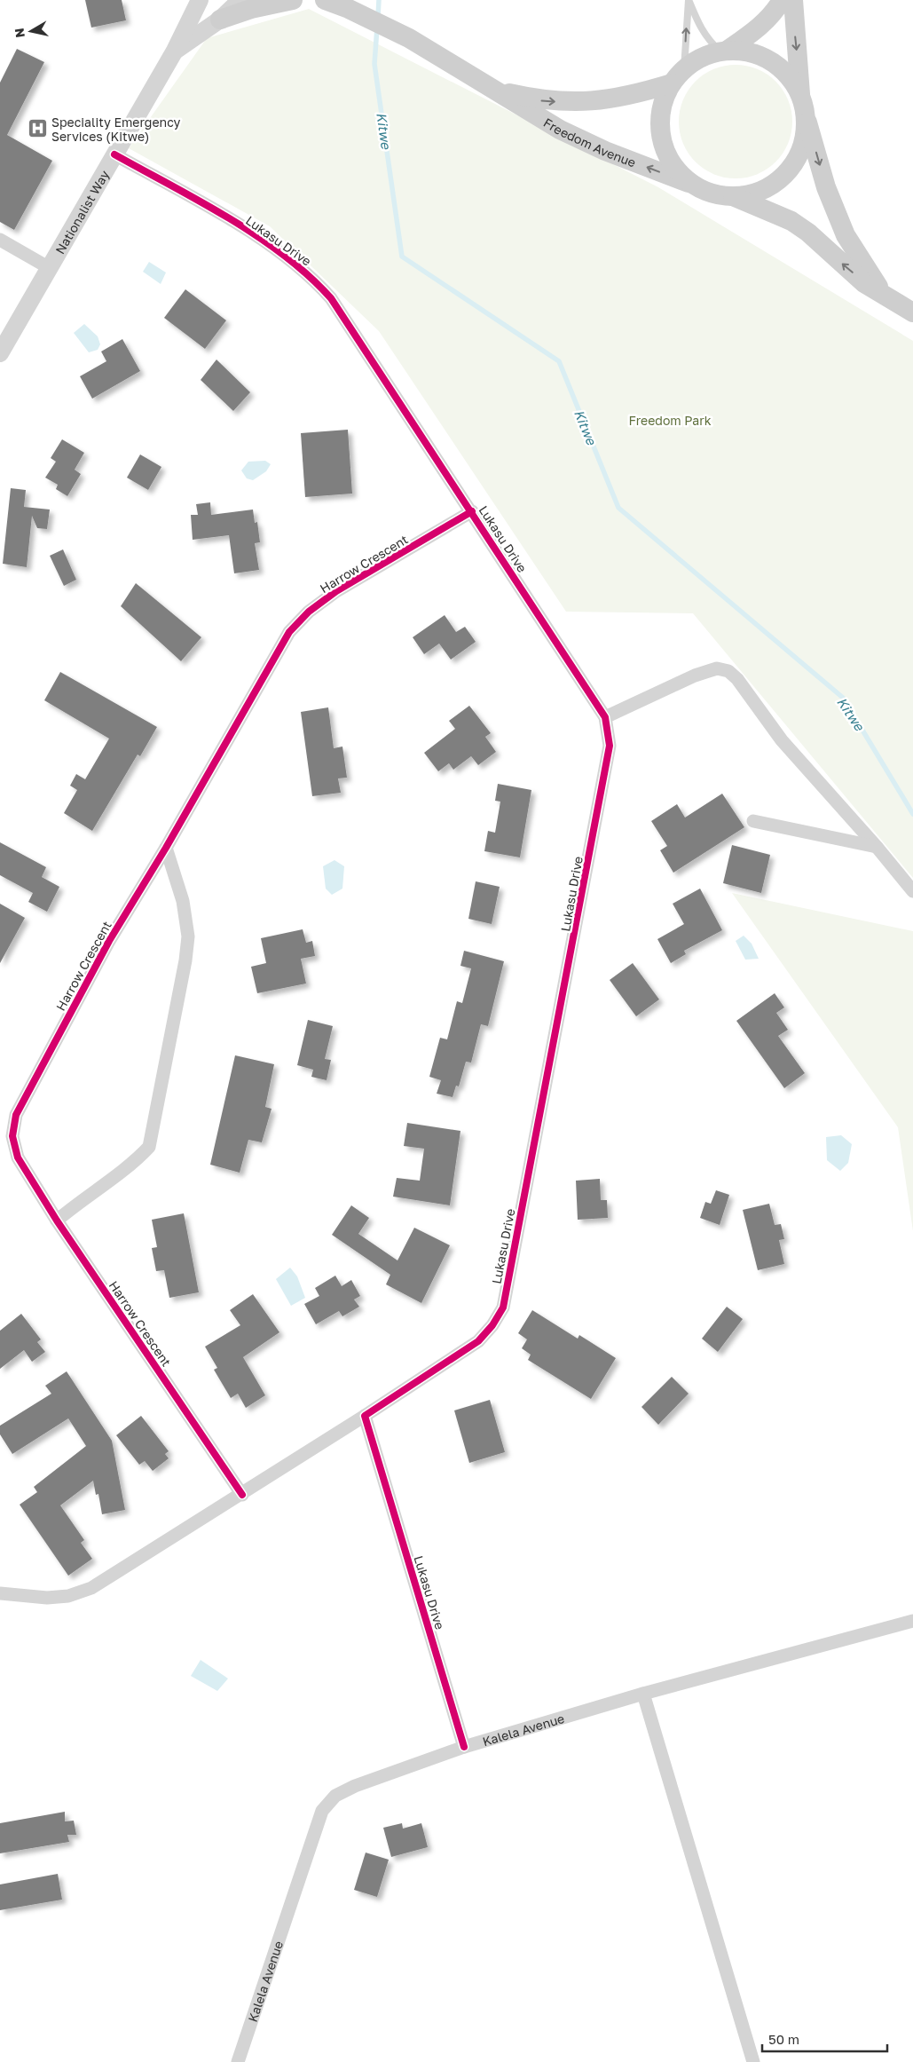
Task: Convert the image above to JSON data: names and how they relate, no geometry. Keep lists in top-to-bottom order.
{
  "streets": {
    "main road": ["Freedom Avenue"],
    "street": [
      "Nationalist Way",
      "Lukasu Drive",
      "Harrow Crescent",
      "Kalela Avenue"
    ]
  },
  "crossings": [
    ["Nationalist Way", "Lukasu Drive"],
    ["Lukasu Drive", "Harrow Crescent"],
    ["Lukasu Drive", "Kalela Avenue"]
  ],
  "water": ["Kitwe"],
  "parks": ["Freedom Park"],
  "places": {
    "hospital": ["Speciality Emergency Services (Kitwe)"]
  },
  "scale_bar": "50 m",
  "north": "left"
}
